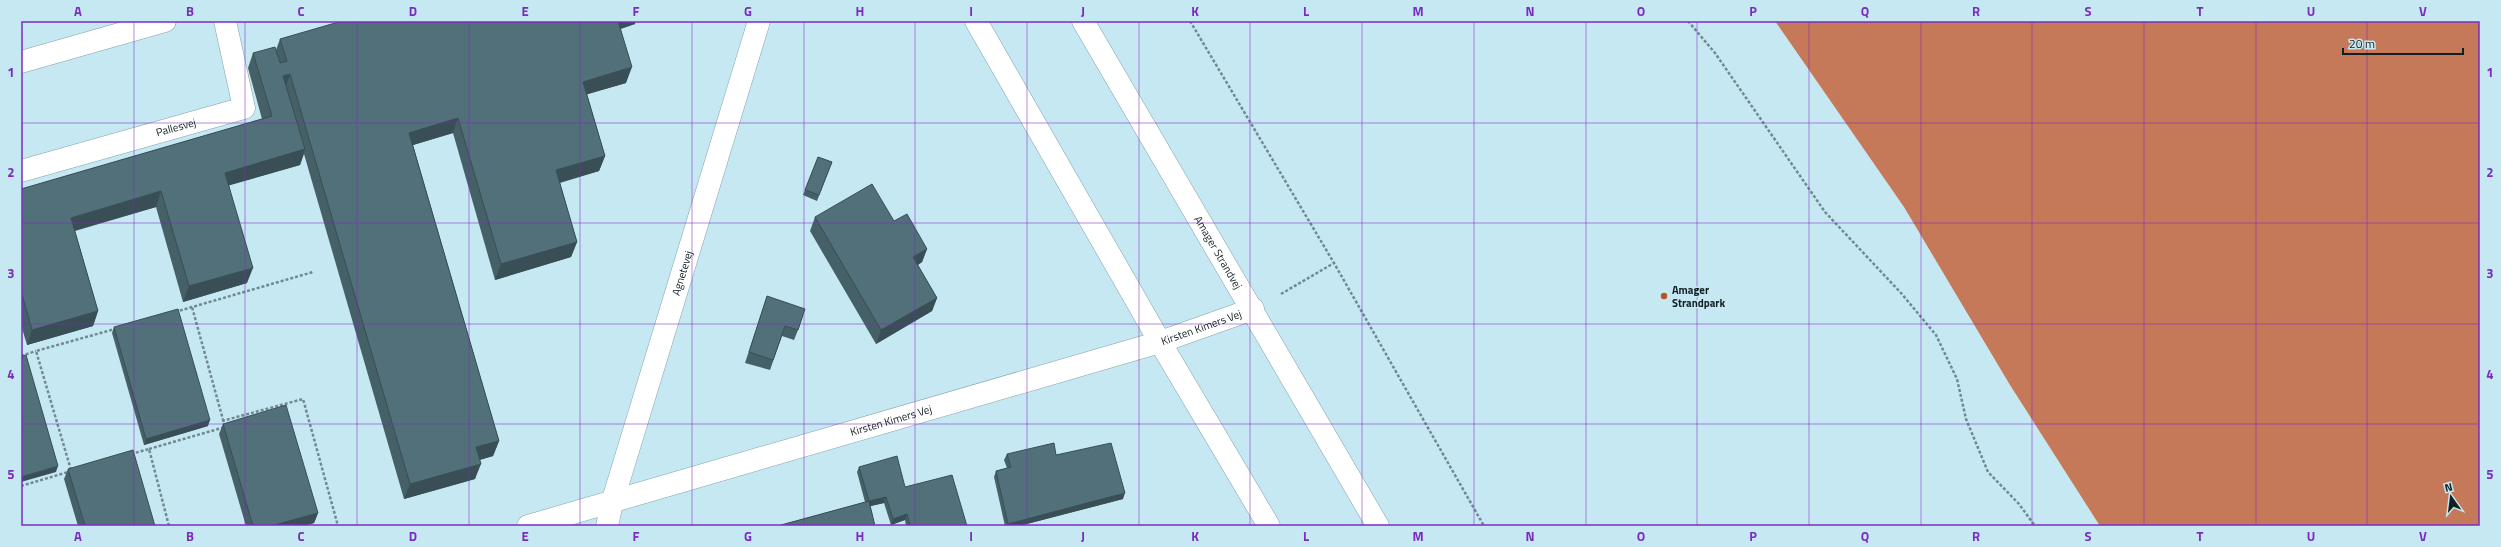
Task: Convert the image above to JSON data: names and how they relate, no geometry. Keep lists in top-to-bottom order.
{
  "streets": {
    "street": [
      "Pallesvej",
      "Amager Strandvej",
      "Agnetevej",
      "Kirsten Kimers Vej"
    ]
  },
  "crossings": [
    ["Amager Strandvej", "Kirsten Kimers Vej"],
    ["Agnetevej", "Kirsten Kimers Vej"]
  ],
  "places": ["Amager Strandpark"],
  "scale_bar": "20 m",
  "north": "top",
  "grid": {
    "columns": [
      "A",
      "B",
      "C",
      "D",
      "E",
      "F",
      "G",
      "H",
      "I",
      "J",
      "K",
      "L",
      "M",
      "N",
      "O",
      "P",
      "Q",
      "R",
      "S",
      "T",
      "U",
      "V"
    ],
    "rows": [
      "1",
      "2",
      "3",
      "4",
      "5"
    ]
  }
}
